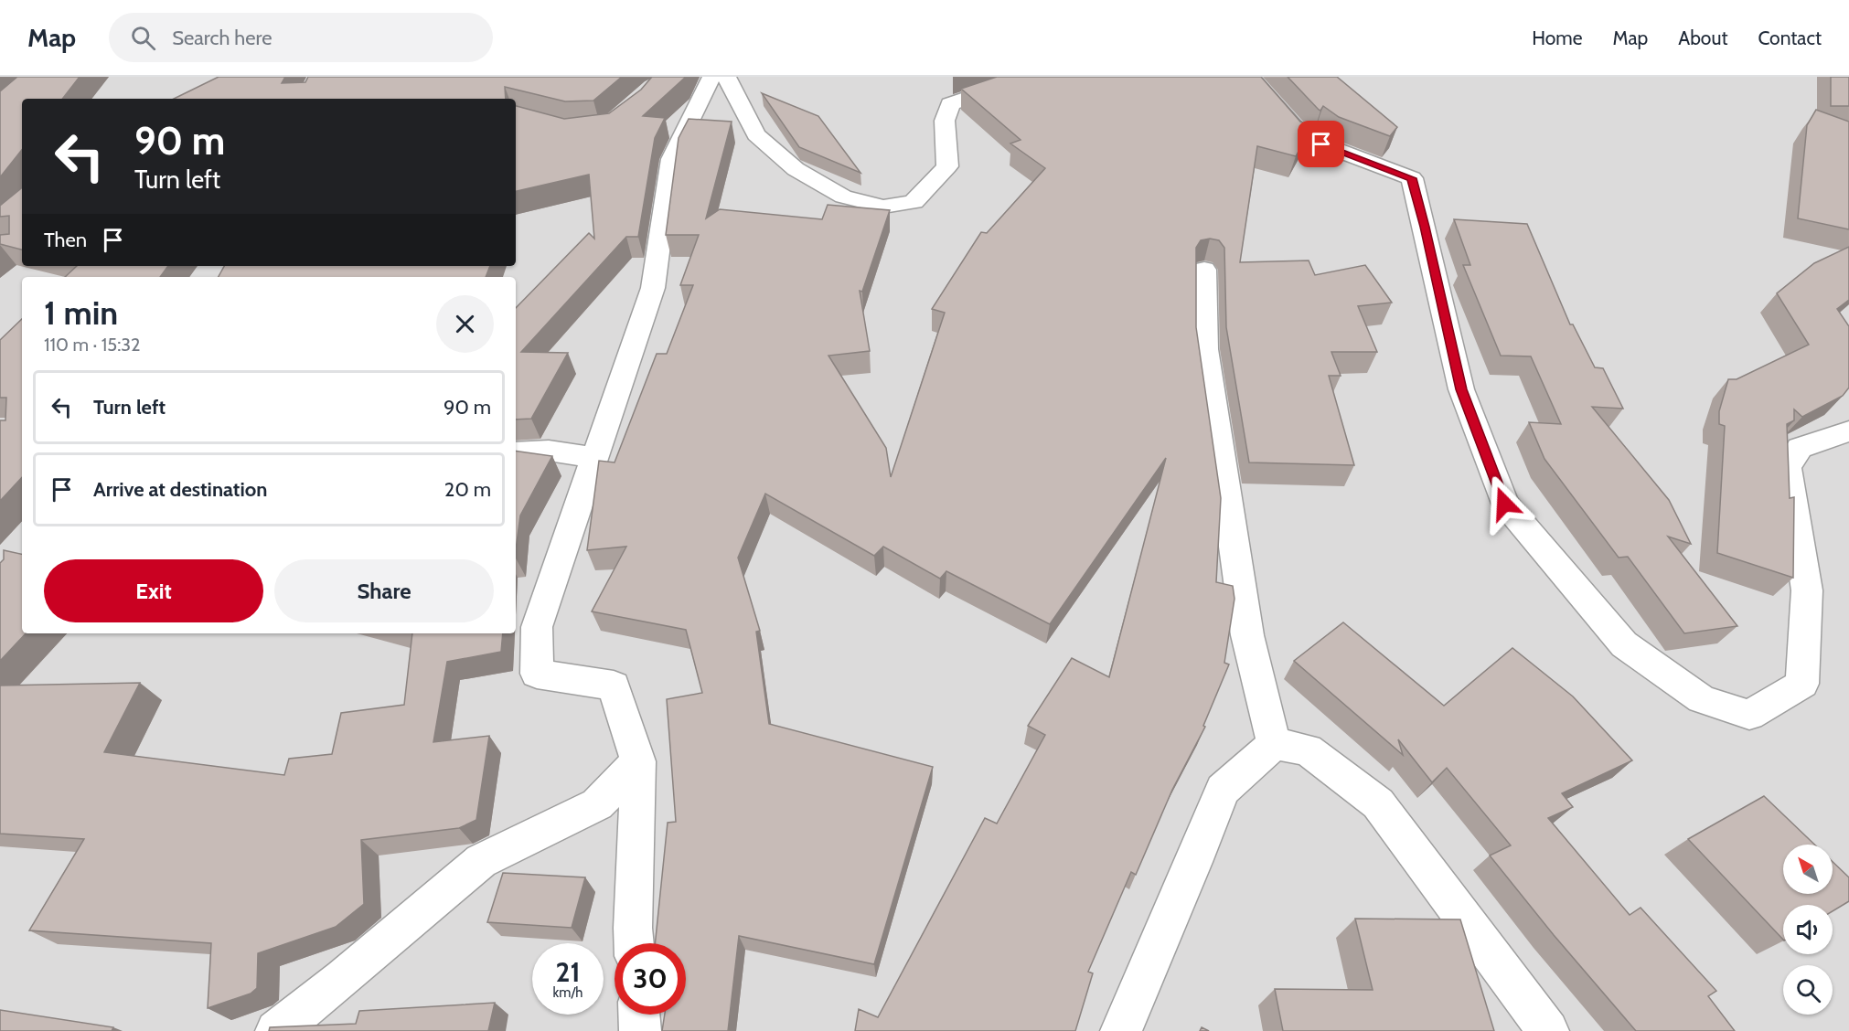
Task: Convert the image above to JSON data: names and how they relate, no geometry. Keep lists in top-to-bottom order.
{
  "north": "top left",
  "page": {
    "header": "Map",
    "search": "Search here",
    "nav": [
      "Home",
      "Map",
      "About",
      "Contact"
    ],
    "turn": ["90 m", "Turn left"],
    "then": "Then",
    "heading": ["1 min", "110 m · 15:32"],
    "list": [
      {
        "name": "Turn left",
        "value": "90 m"
      },
      {
        "name": "Arrive at destination",
        "value": "20 m"
      }
    ],
    "buttons": ["Exit", "Share"],
    "speed": "21 km/h",
    "limit": "30"
  }
}
